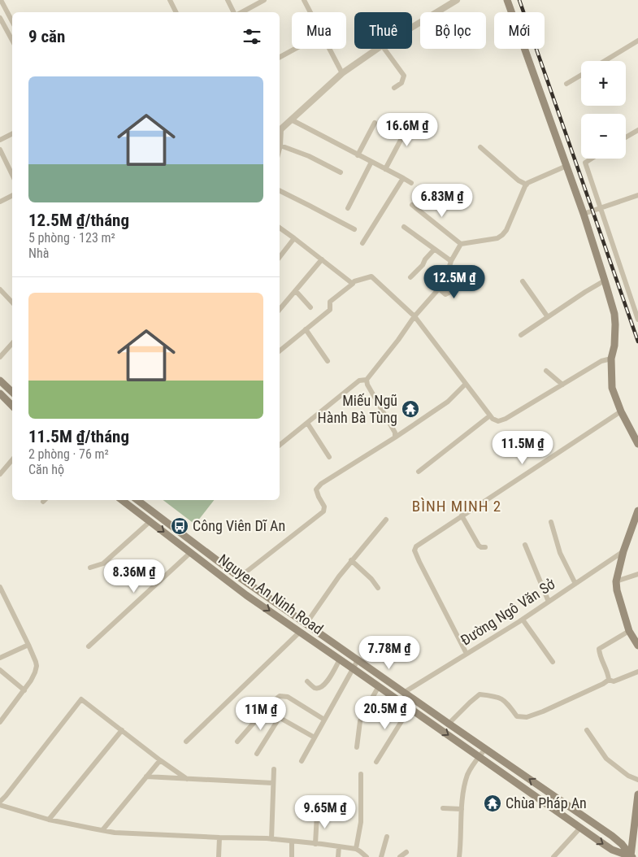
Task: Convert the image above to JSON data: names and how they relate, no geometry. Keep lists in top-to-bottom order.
{
  "streets": {
    "main road": ["Nguyen An Ninh Road"],
    "street": ["Đường Ngô Văn Sở"]
  },
  "districts": ["BÌNH MINH 2"],
  "places": {
    "temple": ["Miếu Ngũ Hành Bà Tùng", "Chùa Pháp An"],
    "bus stop": ["Công Viên Dĩ An"]
  },
  "page": {
    "chip": [
      "Mua",
      "Thuê",
      "Bộ lọc",
      "Mới"
    ],
    "heading": "9 căn",
    "map_buttons": ["+", "−"],
    "list": [
      {
        "name": "12.5M ₫/tháng",
        "note": "5 phòng · 123 m² · Nhà"
      },
      {
        "name": "11.5M ₫/tháng",
        "note": "2 phòng · 76 m² · Căn hộ"
      }
    ],
    "price": [
      "16.6M ₫",
      "6.83M ₫",
      "12.5M ₫",
      "11.5M ₫",
      "8.36M ₫",
      "7.78M ₫",
      "20.5M ₫",
      "11M ₫",
      "9.65M ₫"
    ]
  }
}
